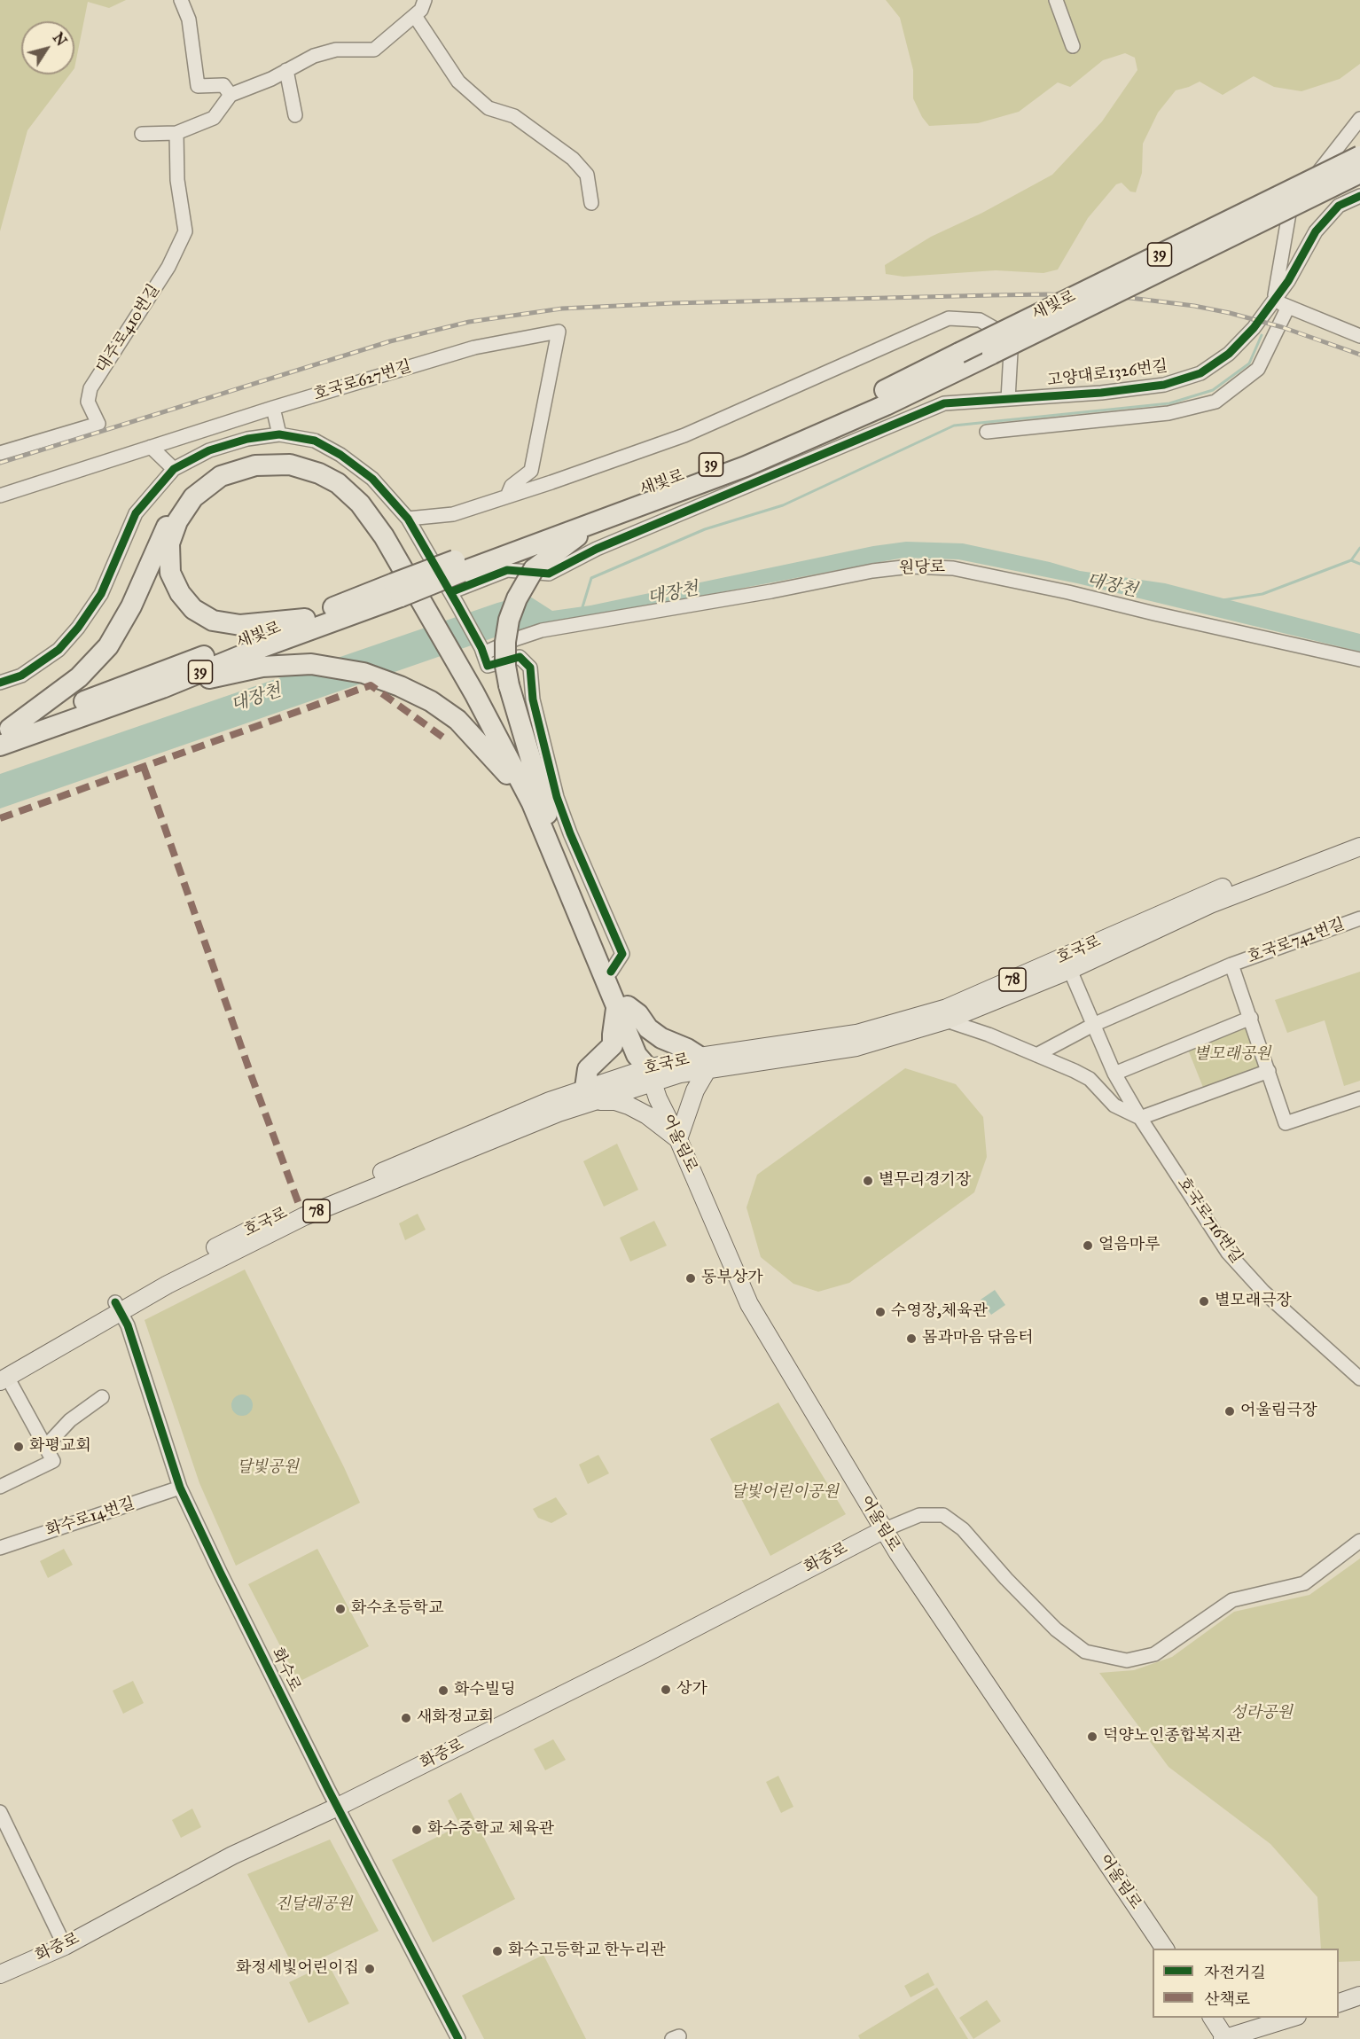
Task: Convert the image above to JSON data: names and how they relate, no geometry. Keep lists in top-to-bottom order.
{
  "streets": {
    "highway": ["39", "새빛로"],
    "main road": [
      "호국로",
      "78",
      "어울림로",
      "화중로"
    ],
    "street": [
      "대주로410번길",
      "고양대로1326번길",
      "호국로627번길",
      "원당로",
      "호국로742번길",
      "호국로716번길",
      "화수로14번길",
      "화수로"
    ]
  },
  "crossings": [
    ["호국로", "어울림로"],
    ["호국로", "호국로716번길"],
    ["호국로", "화수로"],
    ["어울림로", "화중로"],
    ["화수로14번길", "화수로"],
    ["화중로", "화수로"]
  ],
  "water": ["대장천"],
  "parks": [
    "별모래공원",
    "달빛공원",
    "달빛어린이공원",
    "성라공원",
    "진달래공원"
  ],
  "places": [
    "별무리경기장",
    "얼음마루",
    "동부상가",
    "별모래극장",
    "수영장,체육관",
    "몸과마음 닦음터",
    "어울림극장",
    "화평교회",
    "화수초등학교",
    "상가",
    "화수빌딩",
    "새화정교회",
    "덕양노인종합복지관",
    "화수중학교 체육관",
    "화수고등학교 한누리관",
    "화정세빛어린이집"
  ],
  "legend": ["자전거길", "산책로"],
  "north": "top right"
}
